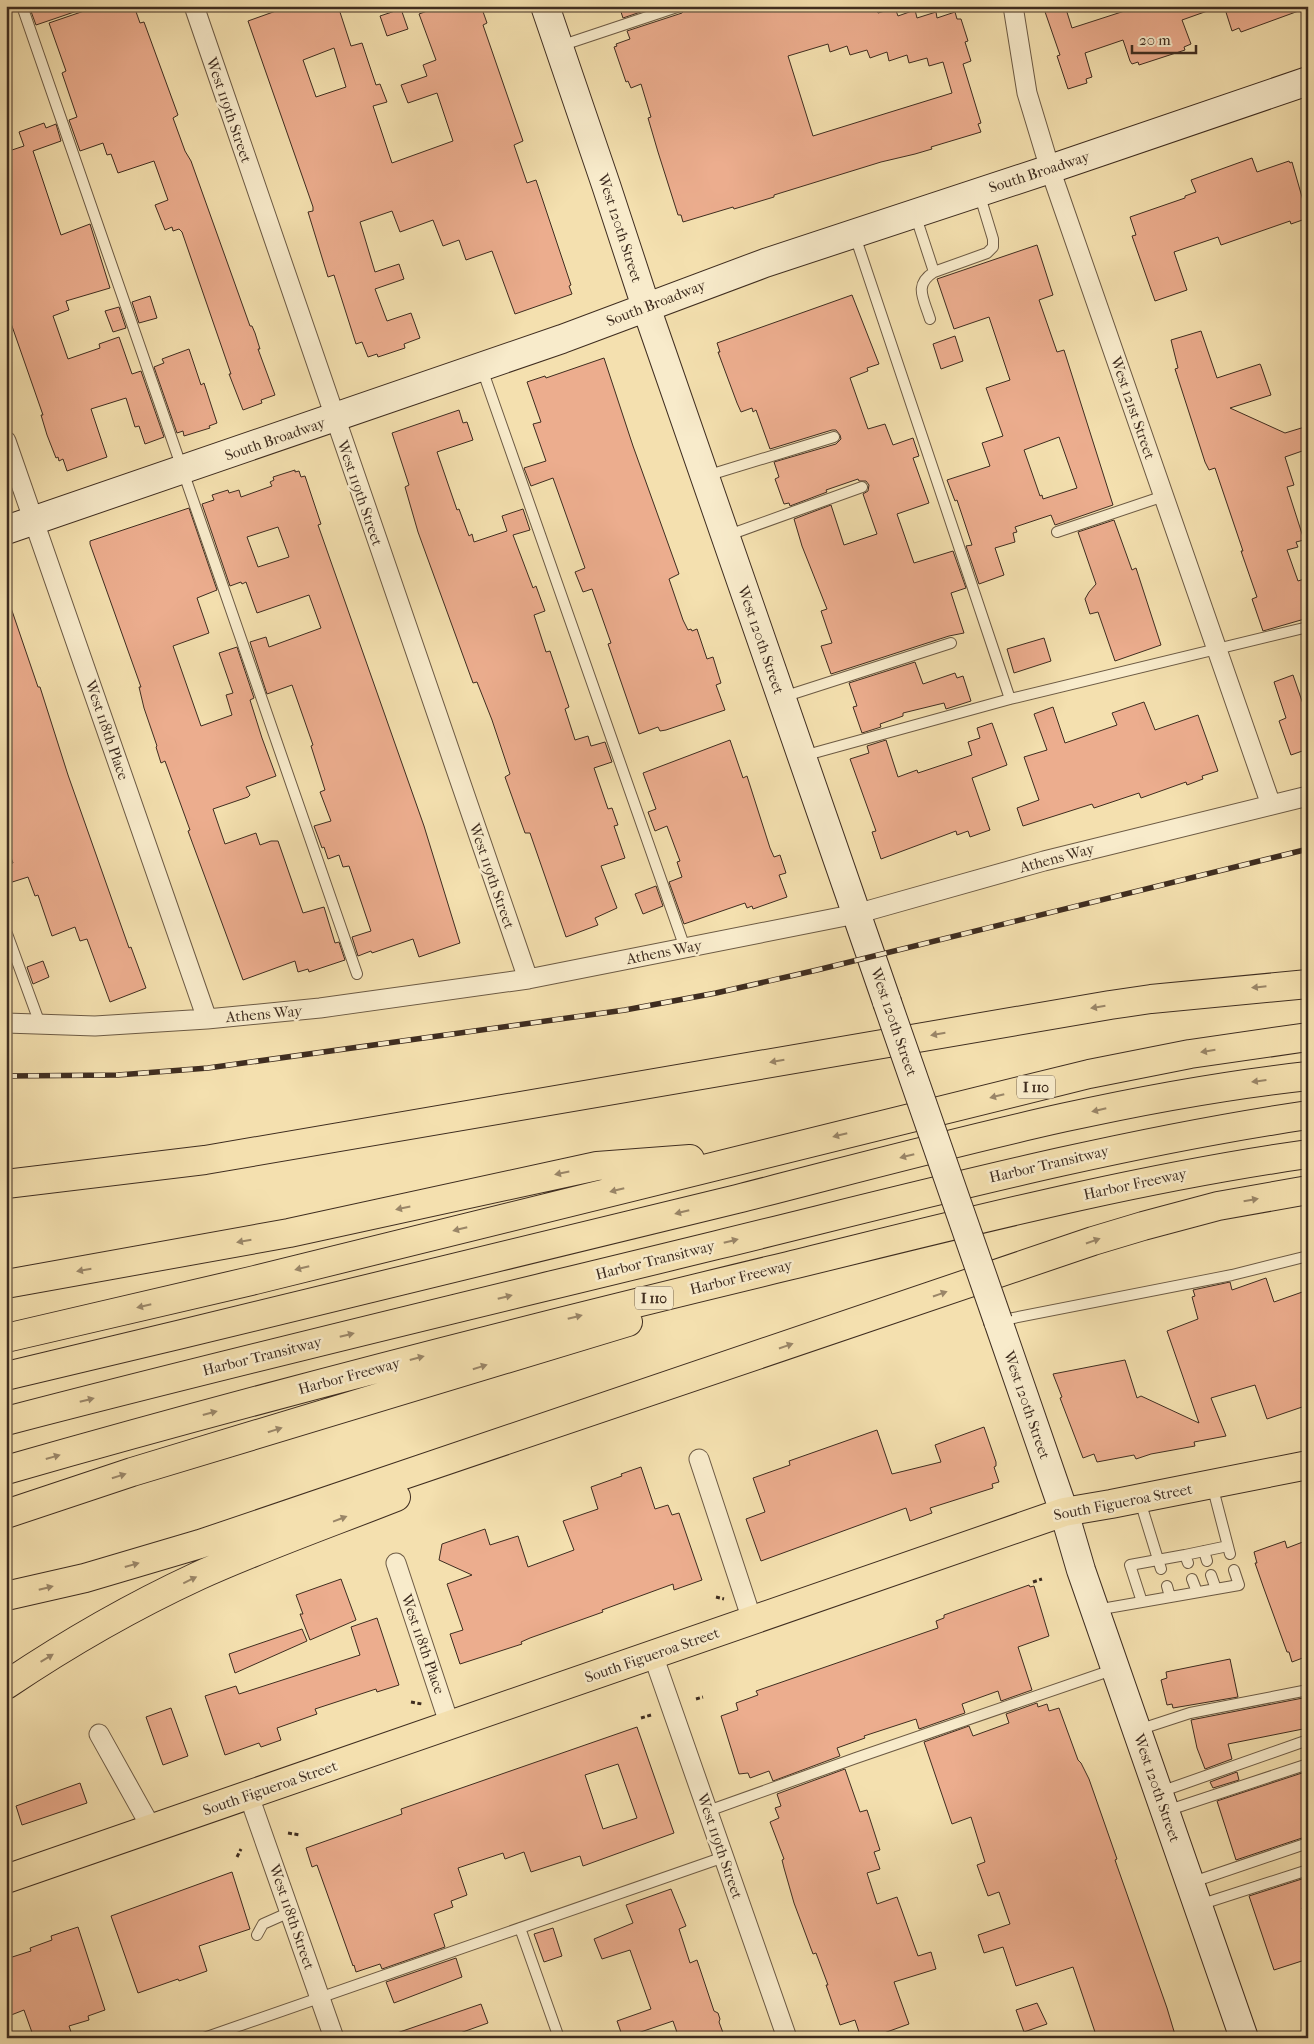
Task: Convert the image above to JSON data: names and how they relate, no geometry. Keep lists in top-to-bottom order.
{
  "streets": {
    "main road": [
      "I 110",
      "Harbor Transitway",
      "Harbor Freeway",
      "South Figueroa Street"
    ],
    "street": [
      "West 119th Street",
      "South Broadway",
      "West 120th Street",
      "West 121st Street",
      "West 118th Place",
      "Athens Way",
      "West 118th Street"
    ]
  },
  "crossings": [
    ["West 119th Street", "South Broadway"],
    ["West 119th Street", "Athens Way"],
    ["West 119th Street", "South Figueroa Street"],
    ["South Broadway", "West 120th Street"],
    ["South Broadway", "West 121st Street"],
    ["South Broadway", "West 118th Place"],
    ["West 120th Street", "Athens Way"],
    ["West 120th Street", "South Figueroa Street"],
    ["West 121st Street", "Athens Way"],
    ["West 118th Place", "Athens Way"],
    ["West 118th Place", "South Figueroa Street"],
    ["South Figueroa Street", "West 118th Street"]
  ],
  "scale_bar": "20 m"
}
